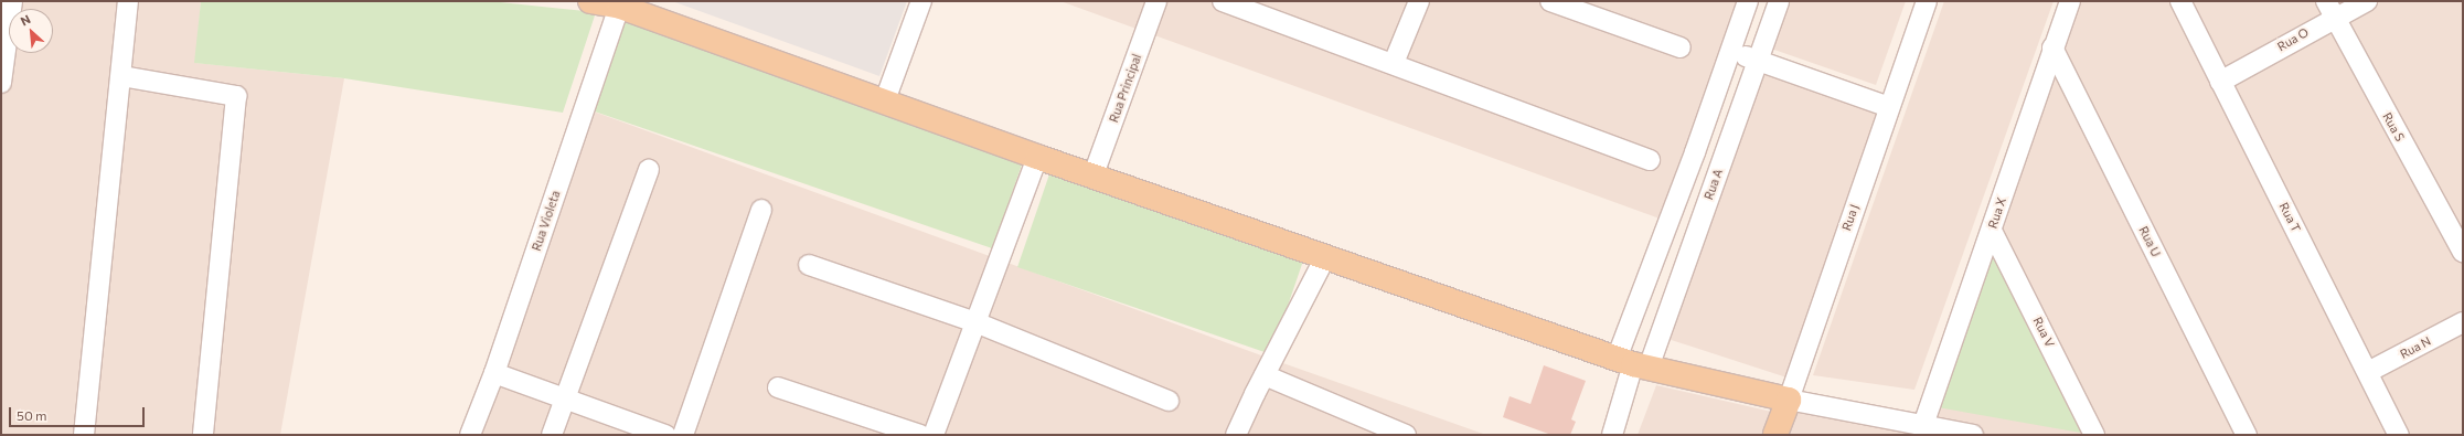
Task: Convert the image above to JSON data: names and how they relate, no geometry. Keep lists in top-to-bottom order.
{
  "streets": {
    "main road": ["Rua J"],
    "street": [
      "Rua O",
      "Rua Principal",
      "Rua S",
      "Rua A",
      "Rua X",
      "Rua T",
      "Rua Violeta",
      "Rua U",
      "Rua V",
      "Rua N"
    ]
  },
  "crossings": [
    ["Rua O", "Rua S"],
    ["Rua O", "Rua T"],
    ["Rua X", "Rua U"],
    ["Rua X", "Rua V"],
    ["Rua T", "Rua N"]
  ],
  "scale_bar": "50 m",
  "north": "top left"
}
